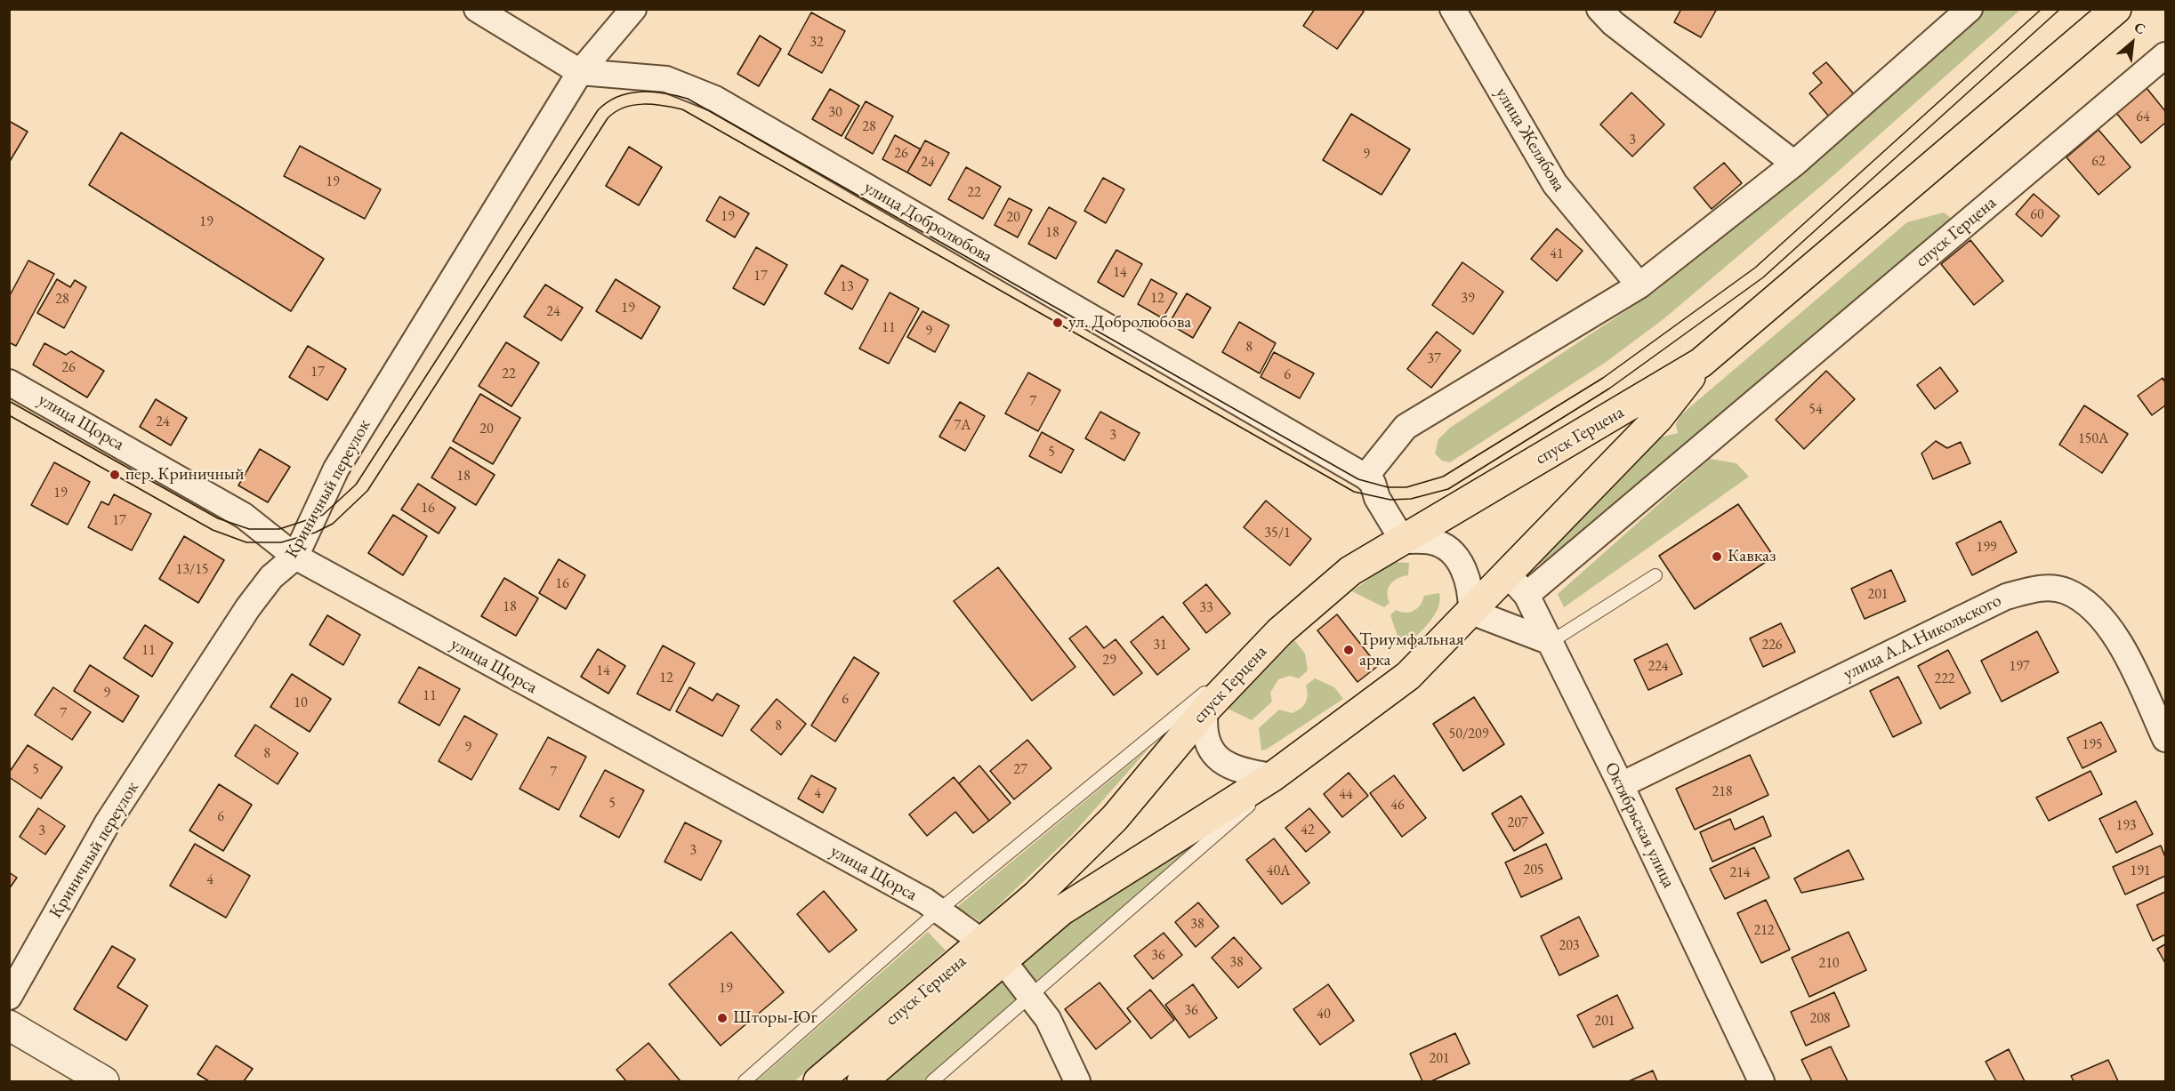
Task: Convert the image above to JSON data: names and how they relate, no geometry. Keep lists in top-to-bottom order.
{
  "streets": {
    "main road": ["спуск Герцена"],
    "street": [
      "улица Желябова",
      "улица Добролюбова",
      "улица Щорса",
      "Криничный переулок",
      "улица А.А.Никольского",
      "Октябрьская улица"
    ]
  },
  "crossings": [
    ["улица Добролюбова", "Криничный переулок"],
    ["спуск Герцена", "улица Щорса"],
    ["спуск Герцена", "Октябрьская улица"],
    ["улица Щорса", "Криничный переулок"],
    ["улица А.А.Никольского", "Октябрьская улица"]
  ],
  "places": [
    "ул. Добролюбова",
    "пер. Криничный",
    "Кавказ",
    "Триумфальная арка",
    "Шторы-Юг"
  ],
  "house_numbers": [
    "32",
    "30",
    "64",
    "28",
    "3",
    "26",
    "9",
    "62",
    "24",
    "19",
    "22",
    "60",
    "19",
    "20",
    "19",
    "18",
    "41",
    "14",
    "17",
    "13",
    "12",
    "39",
    "28",
    "19",
    "24",
    "11",
    "9",
    "8",
    "37",
    "26",
    "17",
    "22",
    "6",
    "7",
    "54",
    "24",
    "7А",
    "20",
    "3",
    "150А",
    "5",
    "18",
    "19",
    "16",
    "17",
    "35/1",
    "199",
    "13/15",
    "16",
    "201",
    "18",
    "33",
    "31",
    "226",
    "11",
    "29",
    "224",
    "197",
    "14",
    "12",
    "222",
    "9",
    "11",
    "6",
    "10",
    "7",
    "8",
    "50/209",
    "195",
    "9",
    "8",
    "5",
    "27",
    "7",
    "218",
    "4",
    "44",
    "5",
    "46",
    "6",
    "207",
    "193",
    "42",
    "3",
    "3",
    "205",
    "40А",
    "191",
    "214",
    "4",
    "38",
    "212",
    "203",
    "36",
    "38",
    "210",
    "19",
    "36",
    "40",
    "208",
    "201",
    "201"
  ],
  "north": "top right"
}
